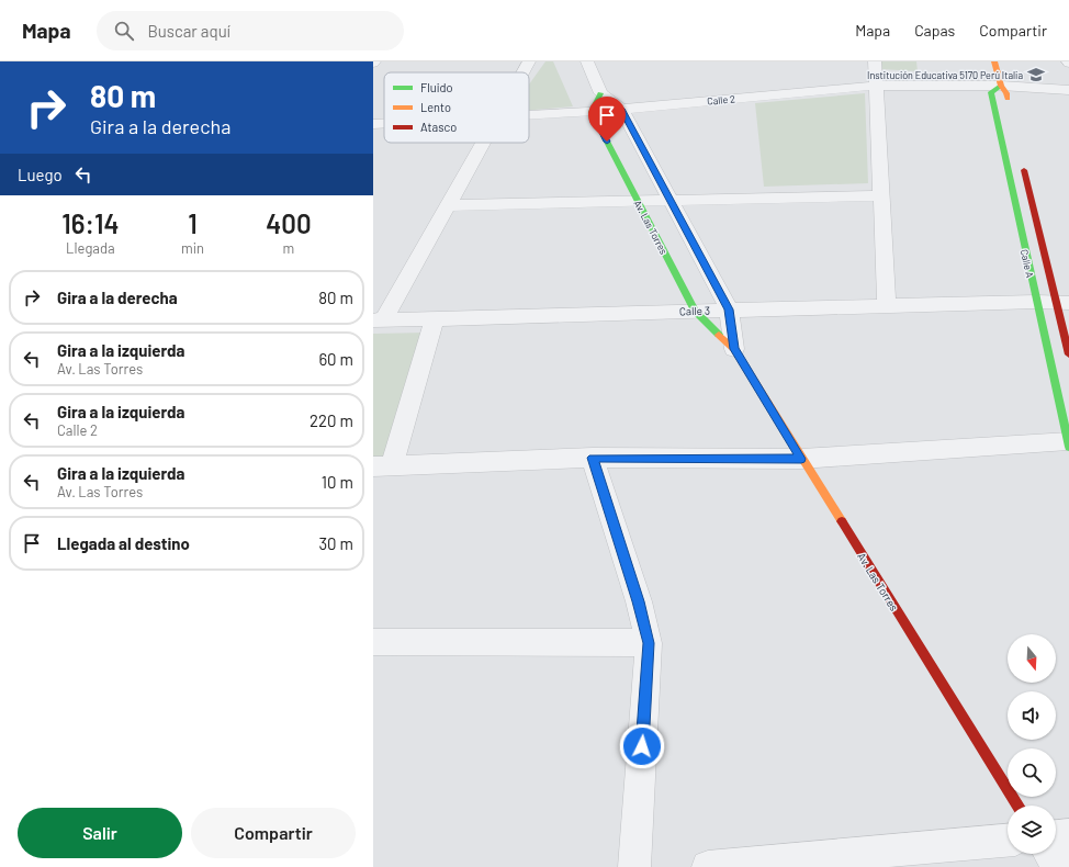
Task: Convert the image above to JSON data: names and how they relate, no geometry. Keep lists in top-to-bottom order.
{
  "streets": {
    "street": [
      "Calle 2",
      "Av. Las Torres",
      "Calle A",
      "Calle 3"
    ]
  },
  "crossings": [
    ["Calle 2", "Av. Las Torres"],
    ["Calle 2", "Calle A"],
    ["Av. Las Torres", "Calle 3"],
    ["Calle A", "Calle 3"]
  ],
  "places": {
    "school or university": ["Institución Educativa 5170 Perú Italia"]
  },
  "legend": ["Fluido", "Lento", "Atasco"],
  "north": "bottom",
  "page": {
    "header": "Mapa",
    "search": "Buscar aquí",
    "nav": ["Mapa", "Capas", "Compartir"],
    "turn": ["80 m", "Gira a la derecha"],
    "then": "Luego",
    "eta": [
      "16:14",
      "Llegada",
      "1",
      "min",
      "400",
      "m"
    ],
    "list": [
      {
        "name": "Gira a la derecha",
        "value": "80 m"
      },
      {
        "name": "Gira a la izquierda",
        "note": "Av. Las Torres",
        "value": "60 m"
      },
      {
        "name": "Gira a la izquierda",
        "note": "Calle 2",
        "value": "220 m"
      },
      {
        "name": "Gira a la izquierda",
        "note": "Av. Las Torres",
        "value": "10 m"
      },
      {
        "name": "Llegada al destino",
        "value": "30 m"
      }
    ],
    "buttons": ["Salir", "Compartir"]
  }
}
